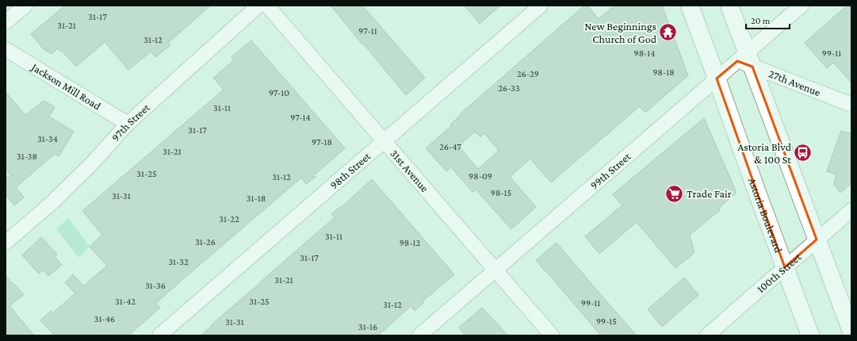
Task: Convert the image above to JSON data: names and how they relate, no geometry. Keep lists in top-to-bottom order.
{
  "streets": {
    "main road": ["Astoria Boulevard"],
    "street": [
      "27th Avenue",
      "Jackson Mill Road",
      "97th Street",
      "98th Street",
      "31st Avenue",
      "99th Street",
      "100th Street"
    ]
  },
  "crossings": [
    ["27th Avenue", "99th Street"],
    ["Jackson Mill Road", "97th Street"],
    ["98th Street", "31st Avenue"],
    ["31st Avenue", "99th Street"],
    ["99th Street", "Astoria Boulevard"],
    ["Astoria Boulevard", "100th Street"]
  ],
  "places": {
    "temple": ["New Beginnings Church of God"],
    "bus stop": ["Astoria Blvd & 100 St"],
    "supermarket": ["Trade Fair"]
  },
  "house_numbers": [
    "31-17",
    "31-21",
    "97-11",
    "31-12",
    "98-14",
    "99-11",
    "98-18",
    "26-29",
    "26-33",
    "97-10",
    "31-11",
    "97-14",
    "31-17",
    "31-34",
    "97-18",
    "26-47",
    "31-21",
    "31-38",
    "31-25",
    "98-09",
    "31-12",
    "98-15",
    "31-31",
    "31-18",
    "31-22",
    "31-11",
    "31-26",
    "98-12",
    "31-17",
    "31-32",
    "31-21",
    "31-36",
    "31-42",
    "31-25",
    "99-11",
    "31-12",
    "31-46",
    "99-15",
    "31-31",
    "31-16"
  ],
  "scale_bar": "20 m"
}
